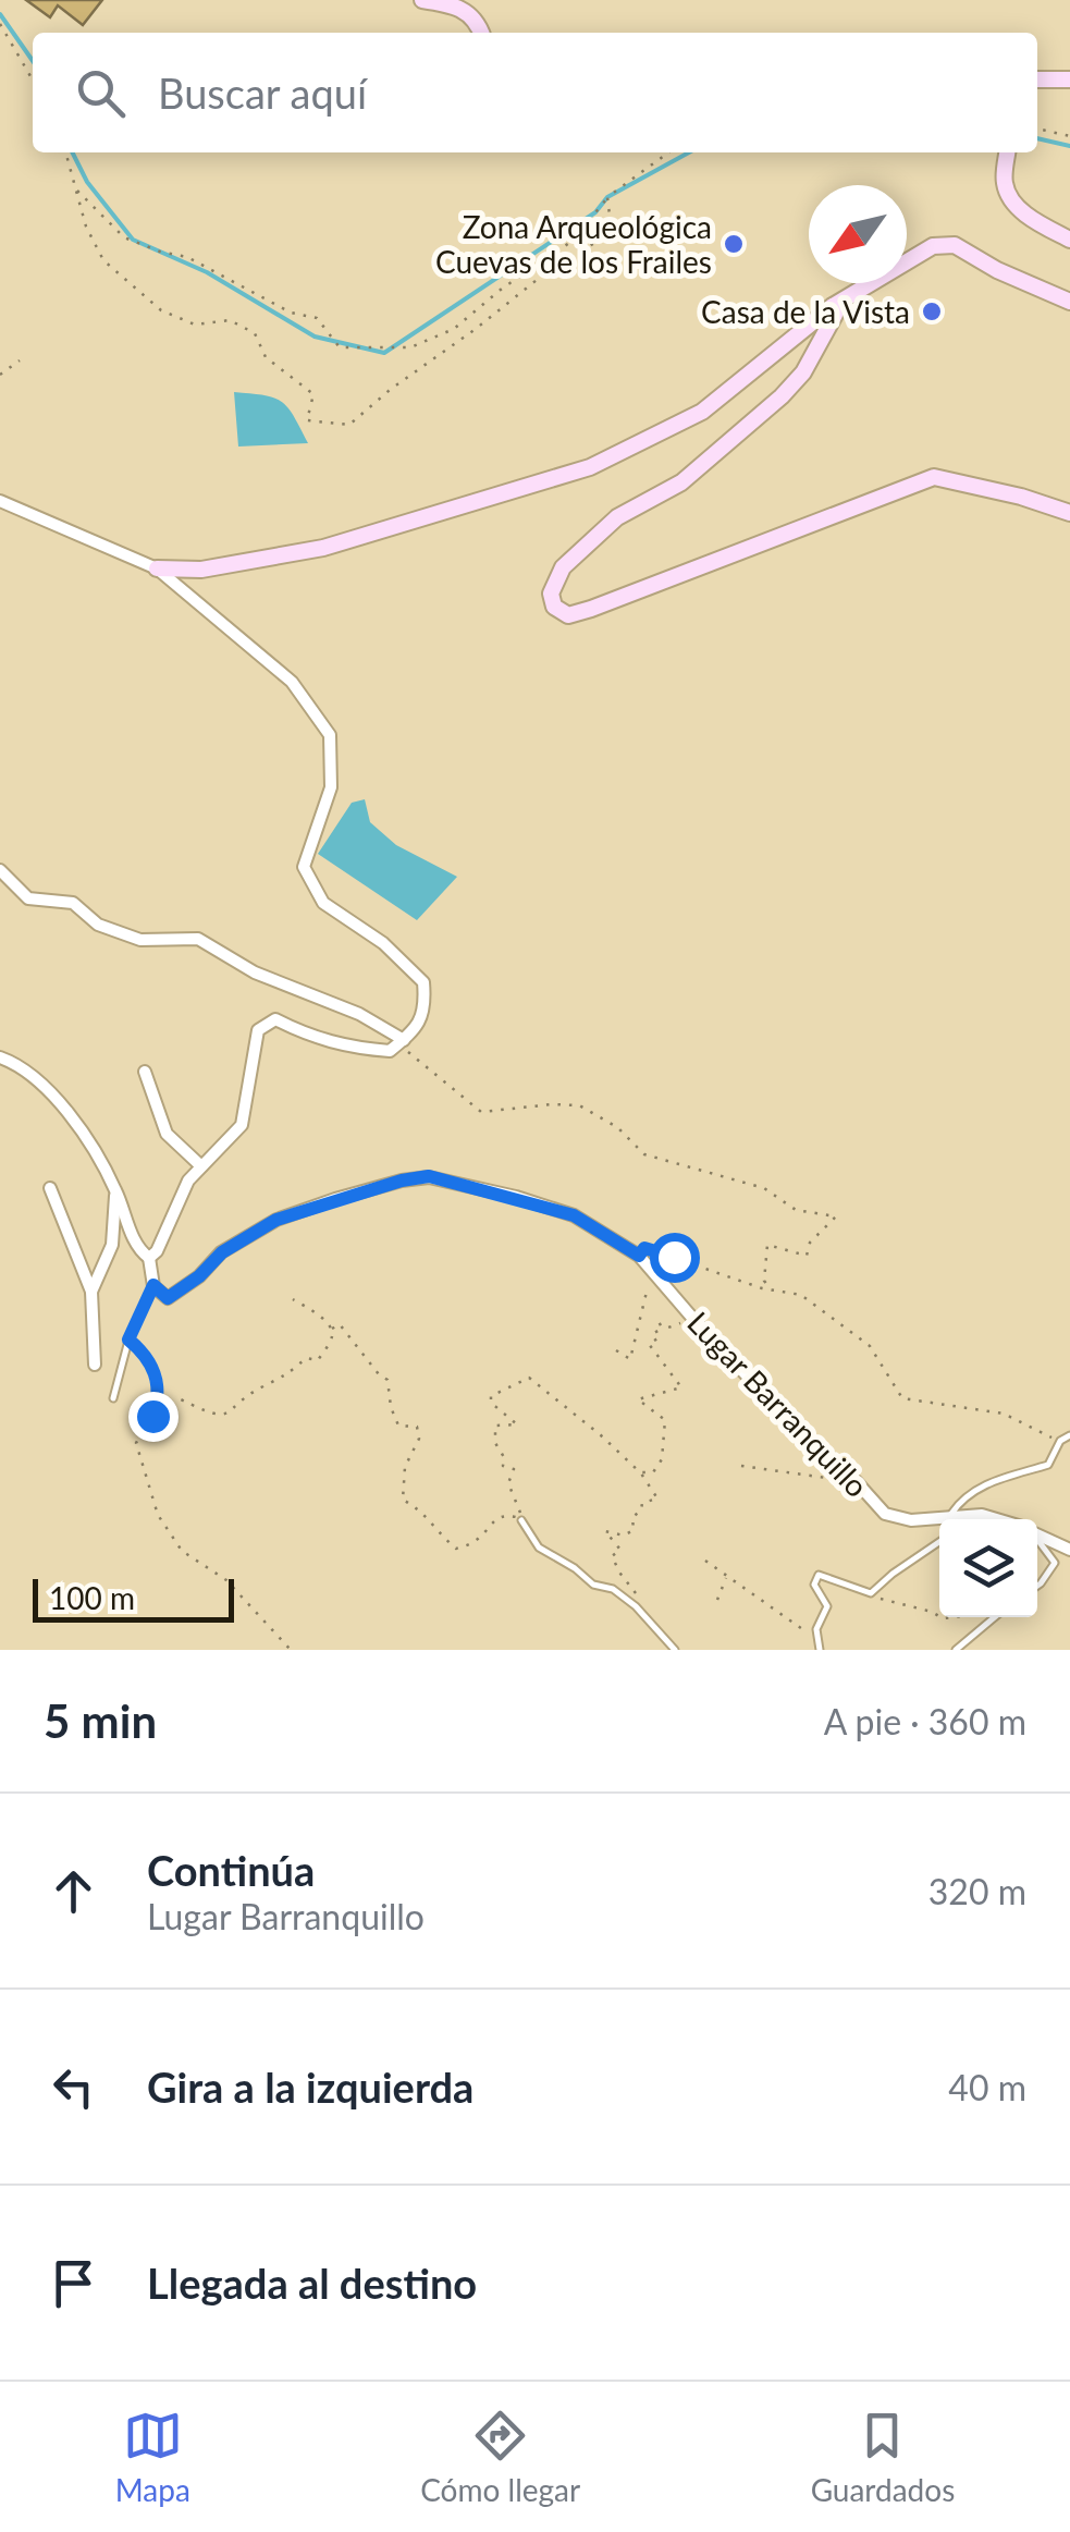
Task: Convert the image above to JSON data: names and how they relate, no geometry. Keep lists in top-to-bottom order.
{
  "streets": {
    "street": ["Lugar Barranquillo"]
  },
  "places": ["Zona Arqueológica Cuevas de los Frailes", "Casa de la Vista"],
  "scale_bar": "100 m",
  "north": "bottom left",
  "page": {
    "search": "Buscar aquí",
    "scale": "100 m",
    "heading": ["5 min", "A pie · 360 m"],
    "list": [
      ["Continúa", "Lugar Barranquillo", "320 m"],
      ["Gira a la izquierda", "40 m"],
      "Llegada al destino"
    ],
    "nav": ["Mapa", "Cómo llegar", "Guardados"]
  }
}
